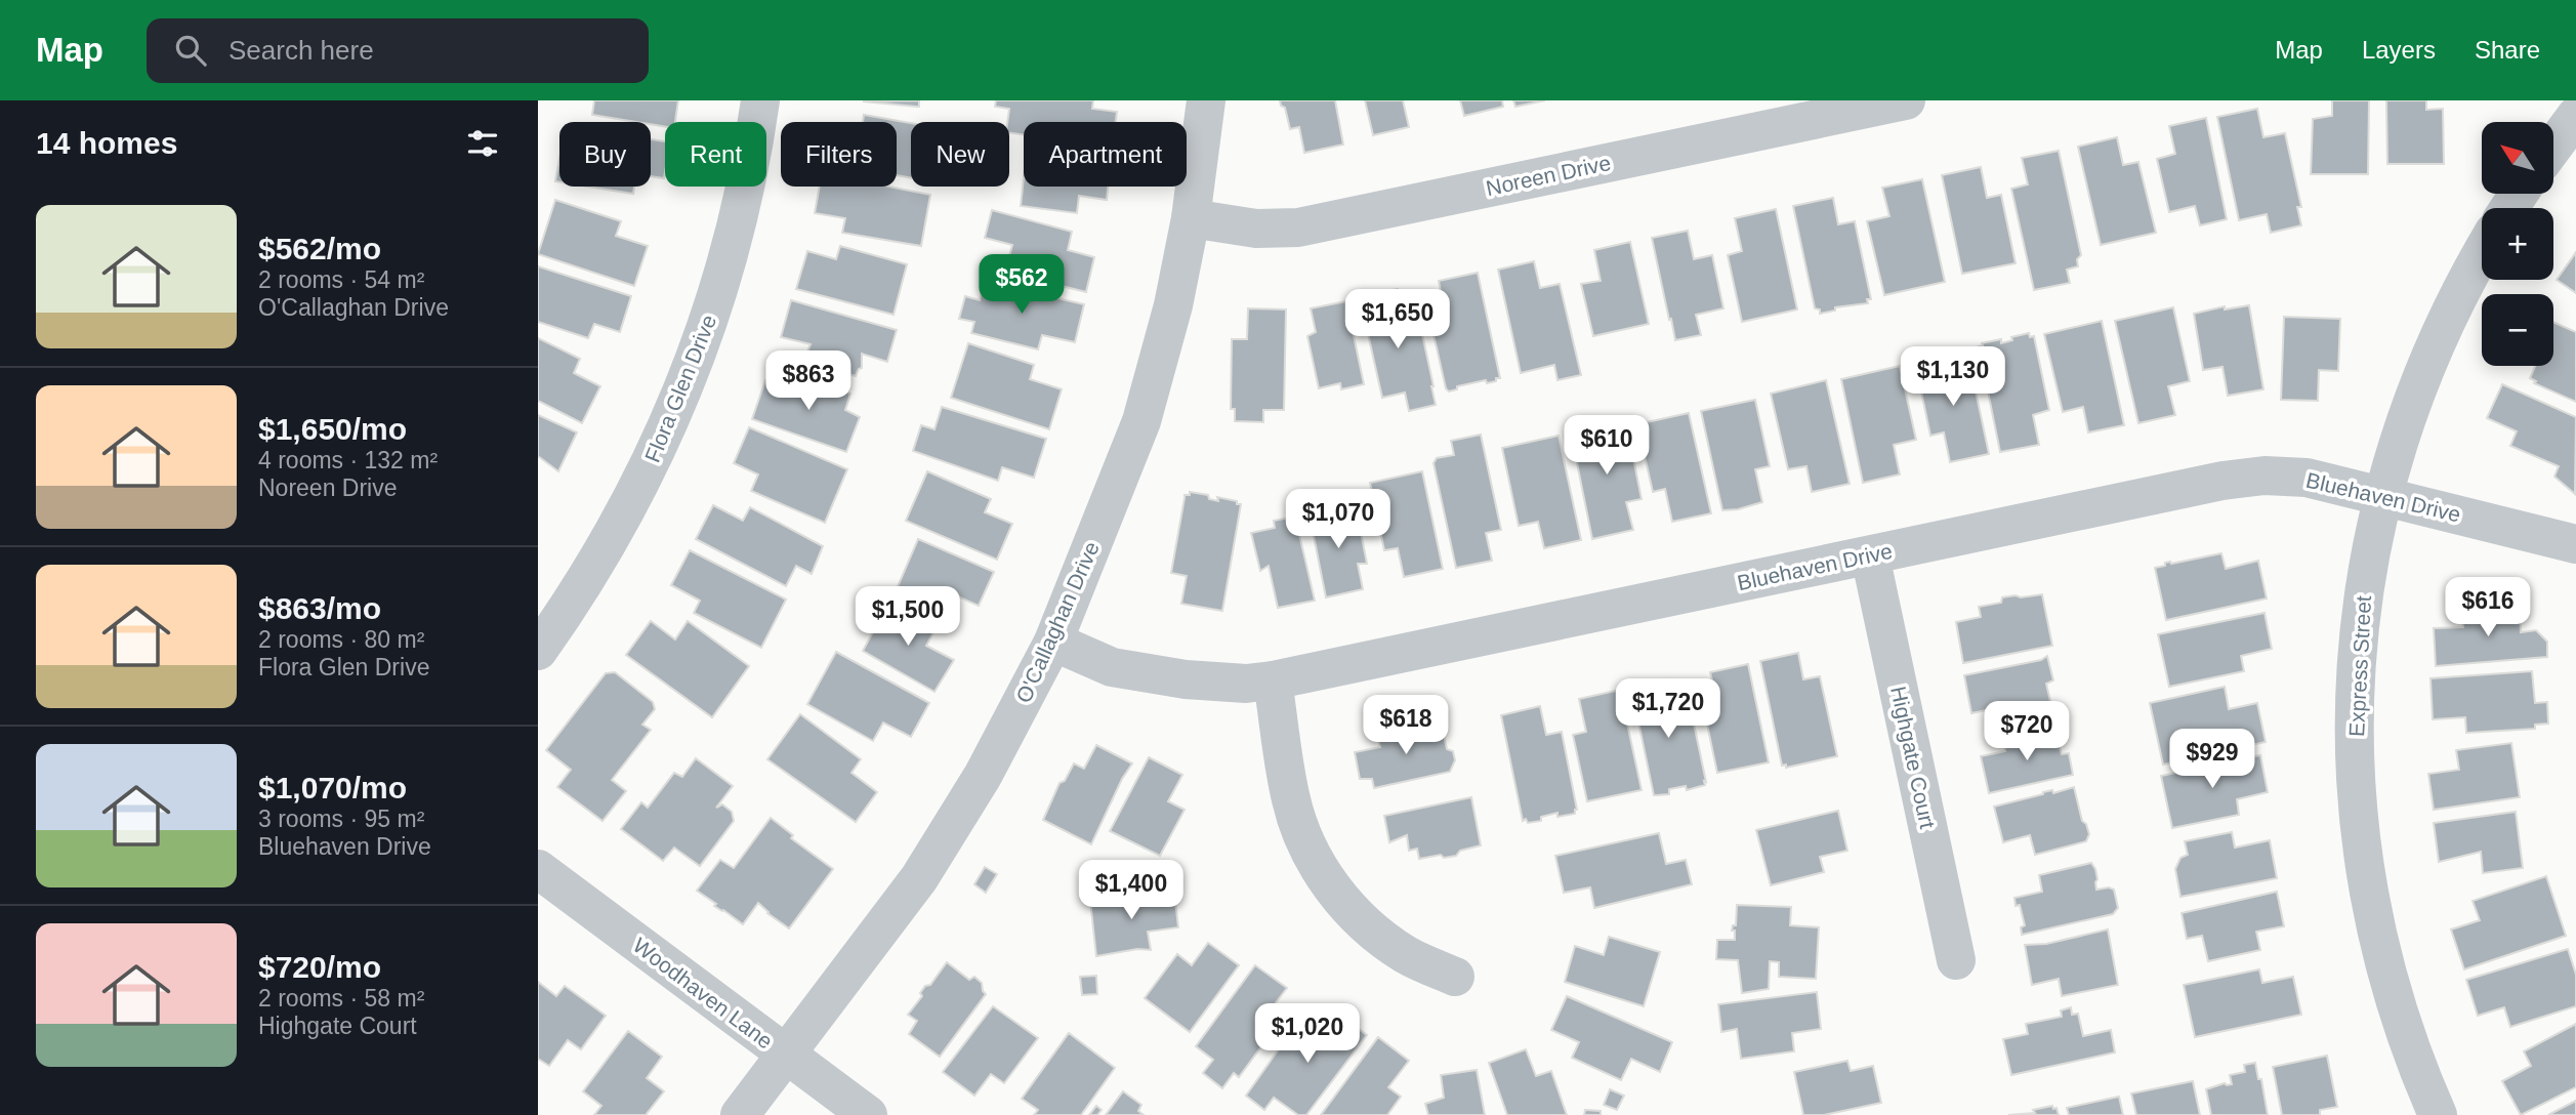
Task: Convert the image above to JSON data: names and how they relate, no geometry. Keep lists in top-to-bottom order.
{
  "streets": {
    "street": [
      "Noreen Drive",
      "Flora Glen Drive",
      "Bluehaven Drive",
      "O'Callaghan Drive",
      "Express Street",
      "Highgate Court",
      "Woodhaven Lane"
    ]
  },
  "crossings": [
    ["Noreen Drive", "O'Callaghan Drive"],
    ["Bluehaven Drive", "O'Callaghan Drive"],
    ["Bluehaven Drive", "Express Street"],
    ["Bluehaven Drive", "Highgate Court"],
    ["O'Callaghan Drive", "Woodhaven Lane"]
  ],
  "north": "top left",
  "page": {
    "header": "Map",
    "search": "Search here",
    "nav": ["Map", "Layers", "Share"],
    "heading": "14 homes",
    "map_buttons": ["+", "−"],
    "chip": [
      "Buy",
      "Rent",
      "Filters",
      "New",
      "Apartment"
    ],
    "list": [
      {
        "name": "$562/mo",
        "note": "2 rooms · 54 m² · O'Callaghan Drive"
      },
      {
        "name": "$1,650/mo",
        "note": "4 rooms · 132 m² · Noreen Drive"
      },
      {
        "name": "$863/mo",
        "note": "2 rooms · 80 m² · Flora Glen Drive"
      },
      {
        "name": "$1,070/mo",
        "note": "3 rooms · 95 m² · Bluehaven Drive"
      },
      {
        "name": "$720/mo",
        "note": "2 rooms · 58 m² · Highgate Court"
      }
    ],
    "price": [
      "$562",
      "$1,650",
      "$1,130",
      "$863",
      "$610",
      "$1,070",
      "$616",
      "$1,500",
      "$1,720",
      "$618",
      "$720",
      "$929",
      "$1,400",
      "$1,020"
    ]
  }
}
